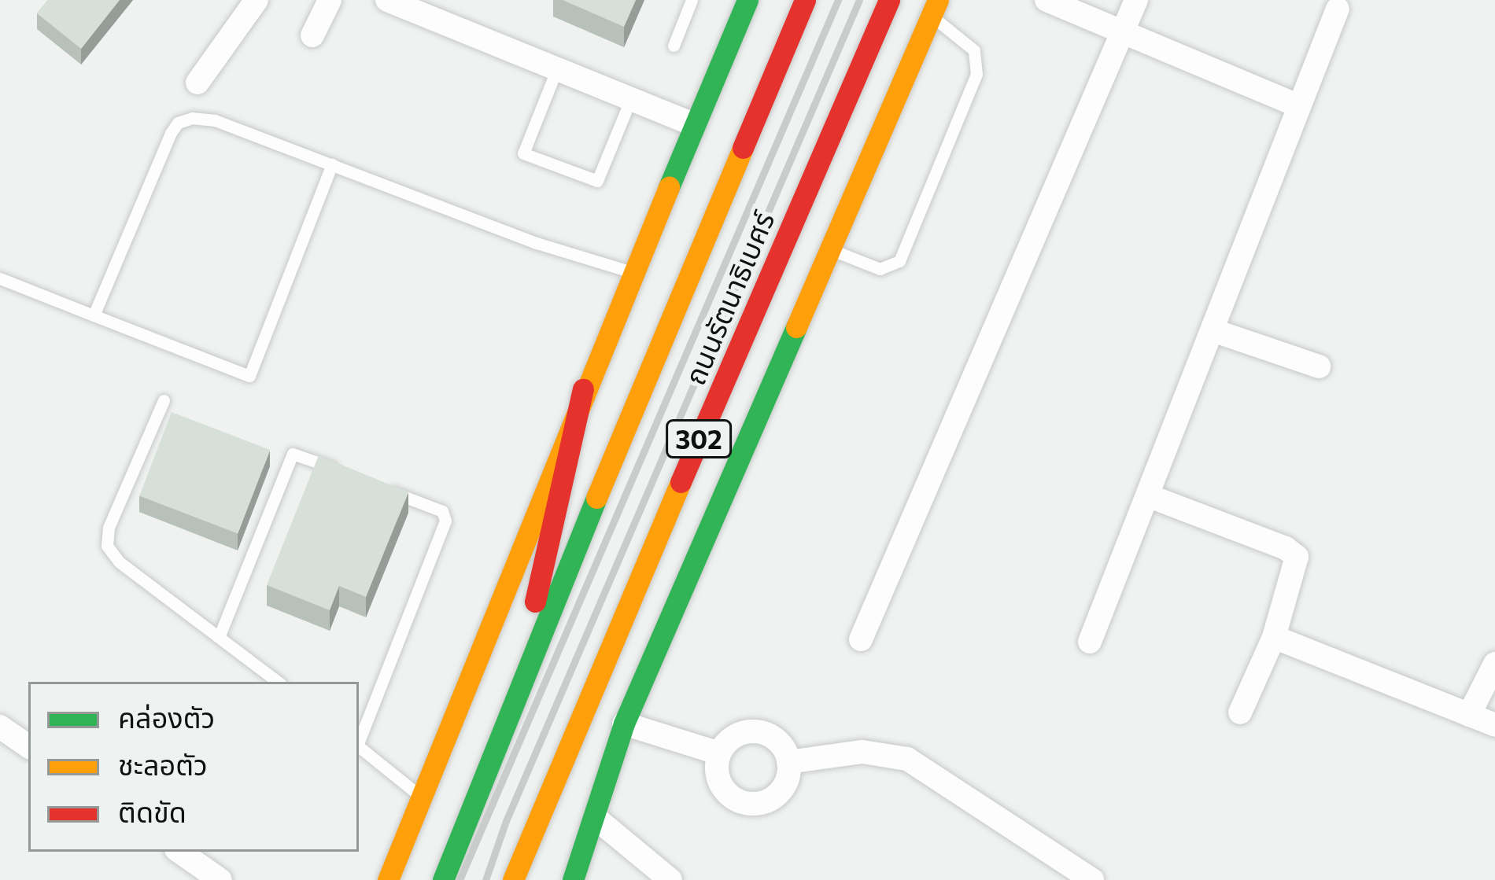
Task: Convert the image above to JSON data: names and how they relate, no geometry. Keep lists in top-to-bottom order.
{
  "streets": {
    "main road": ["ถนนรัตนาธิเบศร์", "302"]
  },
  "legend": ["คล่องตัว", "ชะลอตัว", "ติดขัด"]
}
